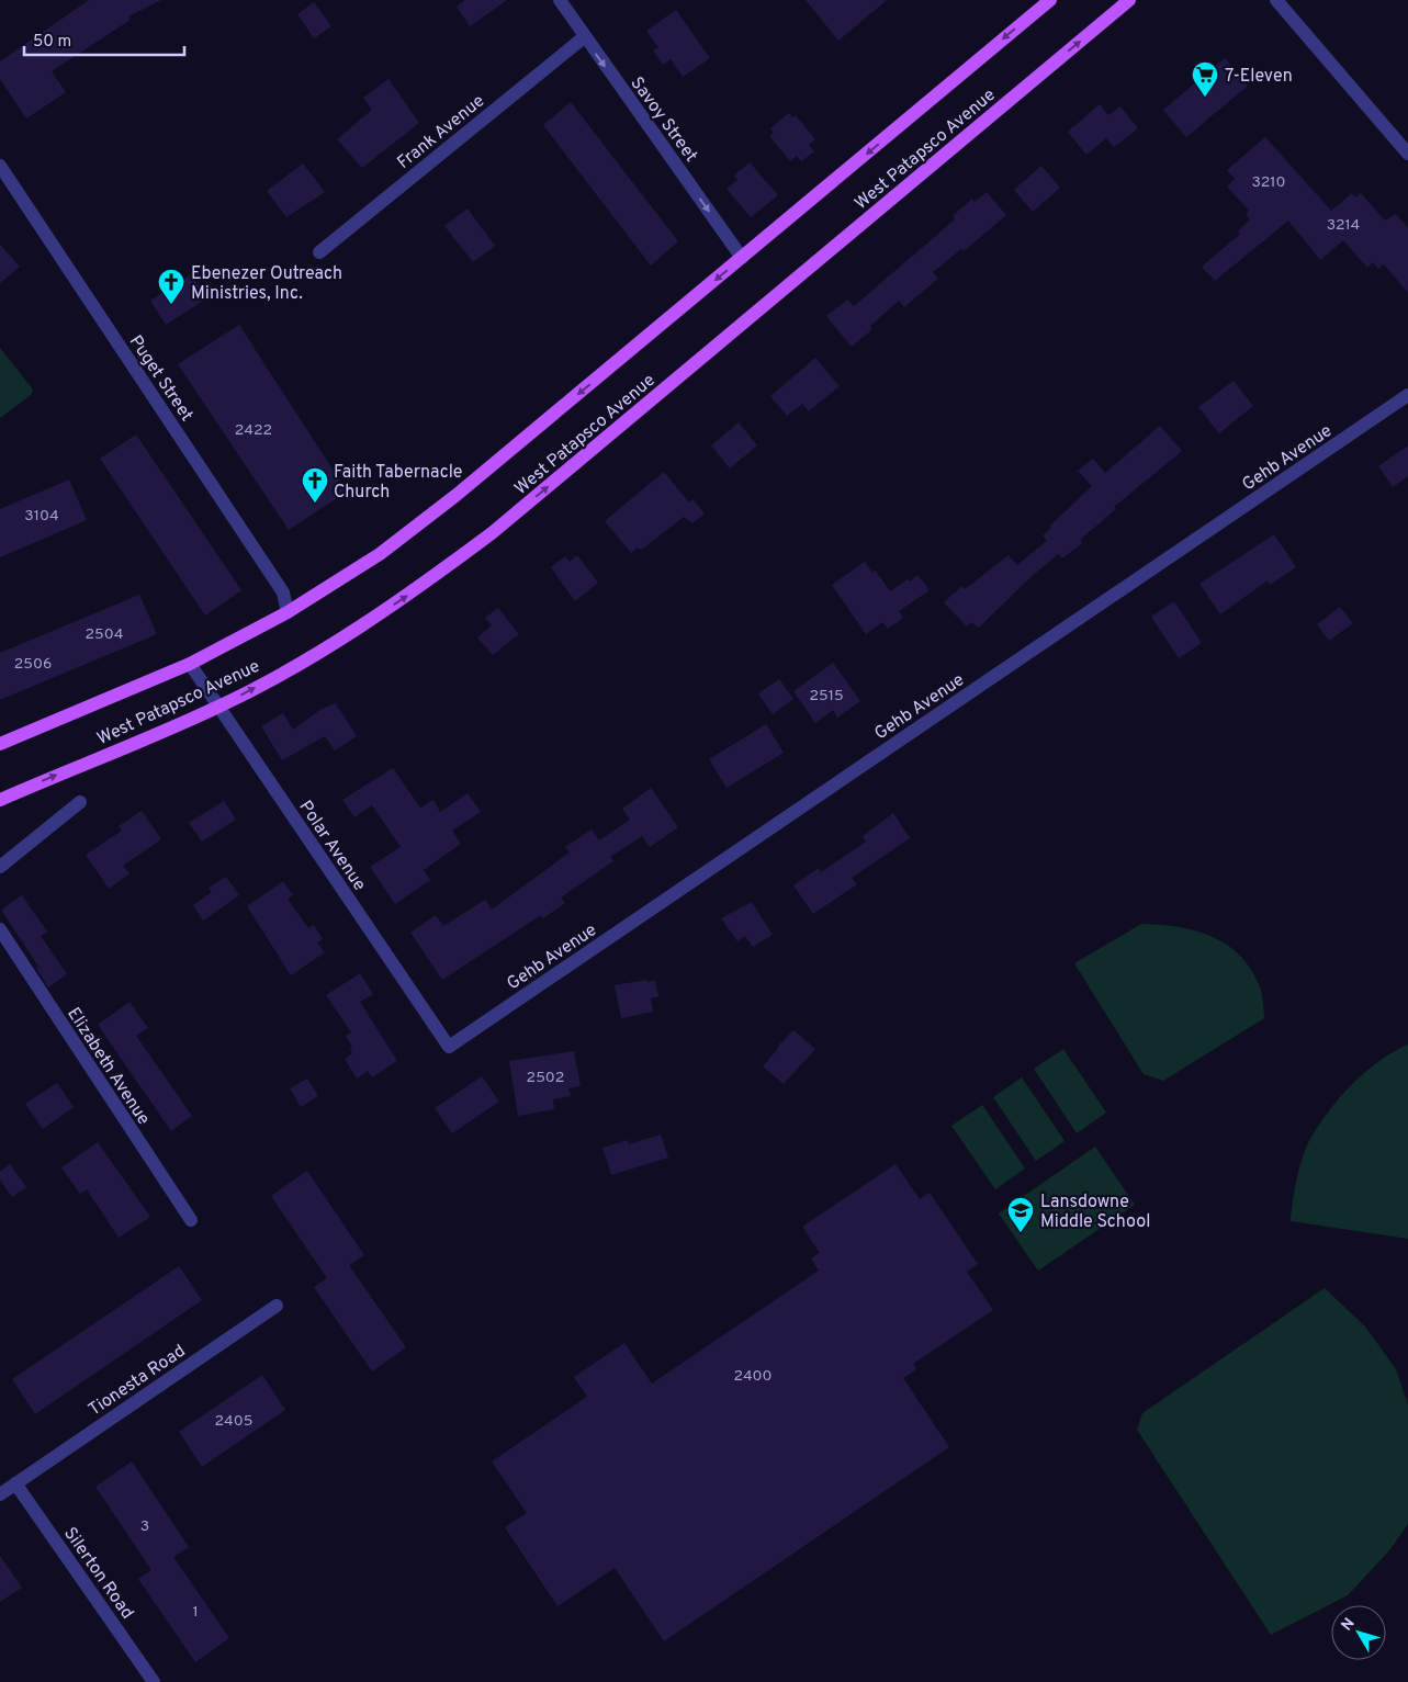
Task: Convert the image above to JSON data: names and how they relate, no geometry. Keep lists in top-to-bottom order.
{
  "streets": {
    "main road": ["West Patapsco Avenue"],
    "street": [
      "Savoy Street",
      "Frank Avenue",
      "Puget Street",
      "Gehb Avenue",
      "Polar Avenue",
      "Elizabeth Avenue",
      "Tionesta Road",
      "Silerton Road"
    ]
  },
  "crossings": [
    ["Savoy Street", "Frank Avenue"],
    ["Savoy Street", "West Patapsco Avenue"],
    ["West Patapsco Avenue", "Puget Street"],
    ["West Patapsco Avenue", "Polar Avenue"],
    ["Gehb Avenue", "Polar Avenue"],
    ["Tionesta Road", "Silerton Road"]
  ],
  "one_way": ["Savoy Street"],
  "places": {
    "supermarket": ["7-Eleven"],
    "church": ["Ebenezer Outreach Ministries, Inc.", "Faith Tabernacle Church"],
    "school or university": ["Lansdowne Middle School"]
  },
  "house_numbers": [
    "3210",
    "3214",
    "2422",
    "3104",
    "2504",
    "2506",
    "2515",
    "2502",
    "2400",
    "2405",
    "3",
    "1"
  ],
  "scale_bar": "50 m",
  "north": "top left"
}
